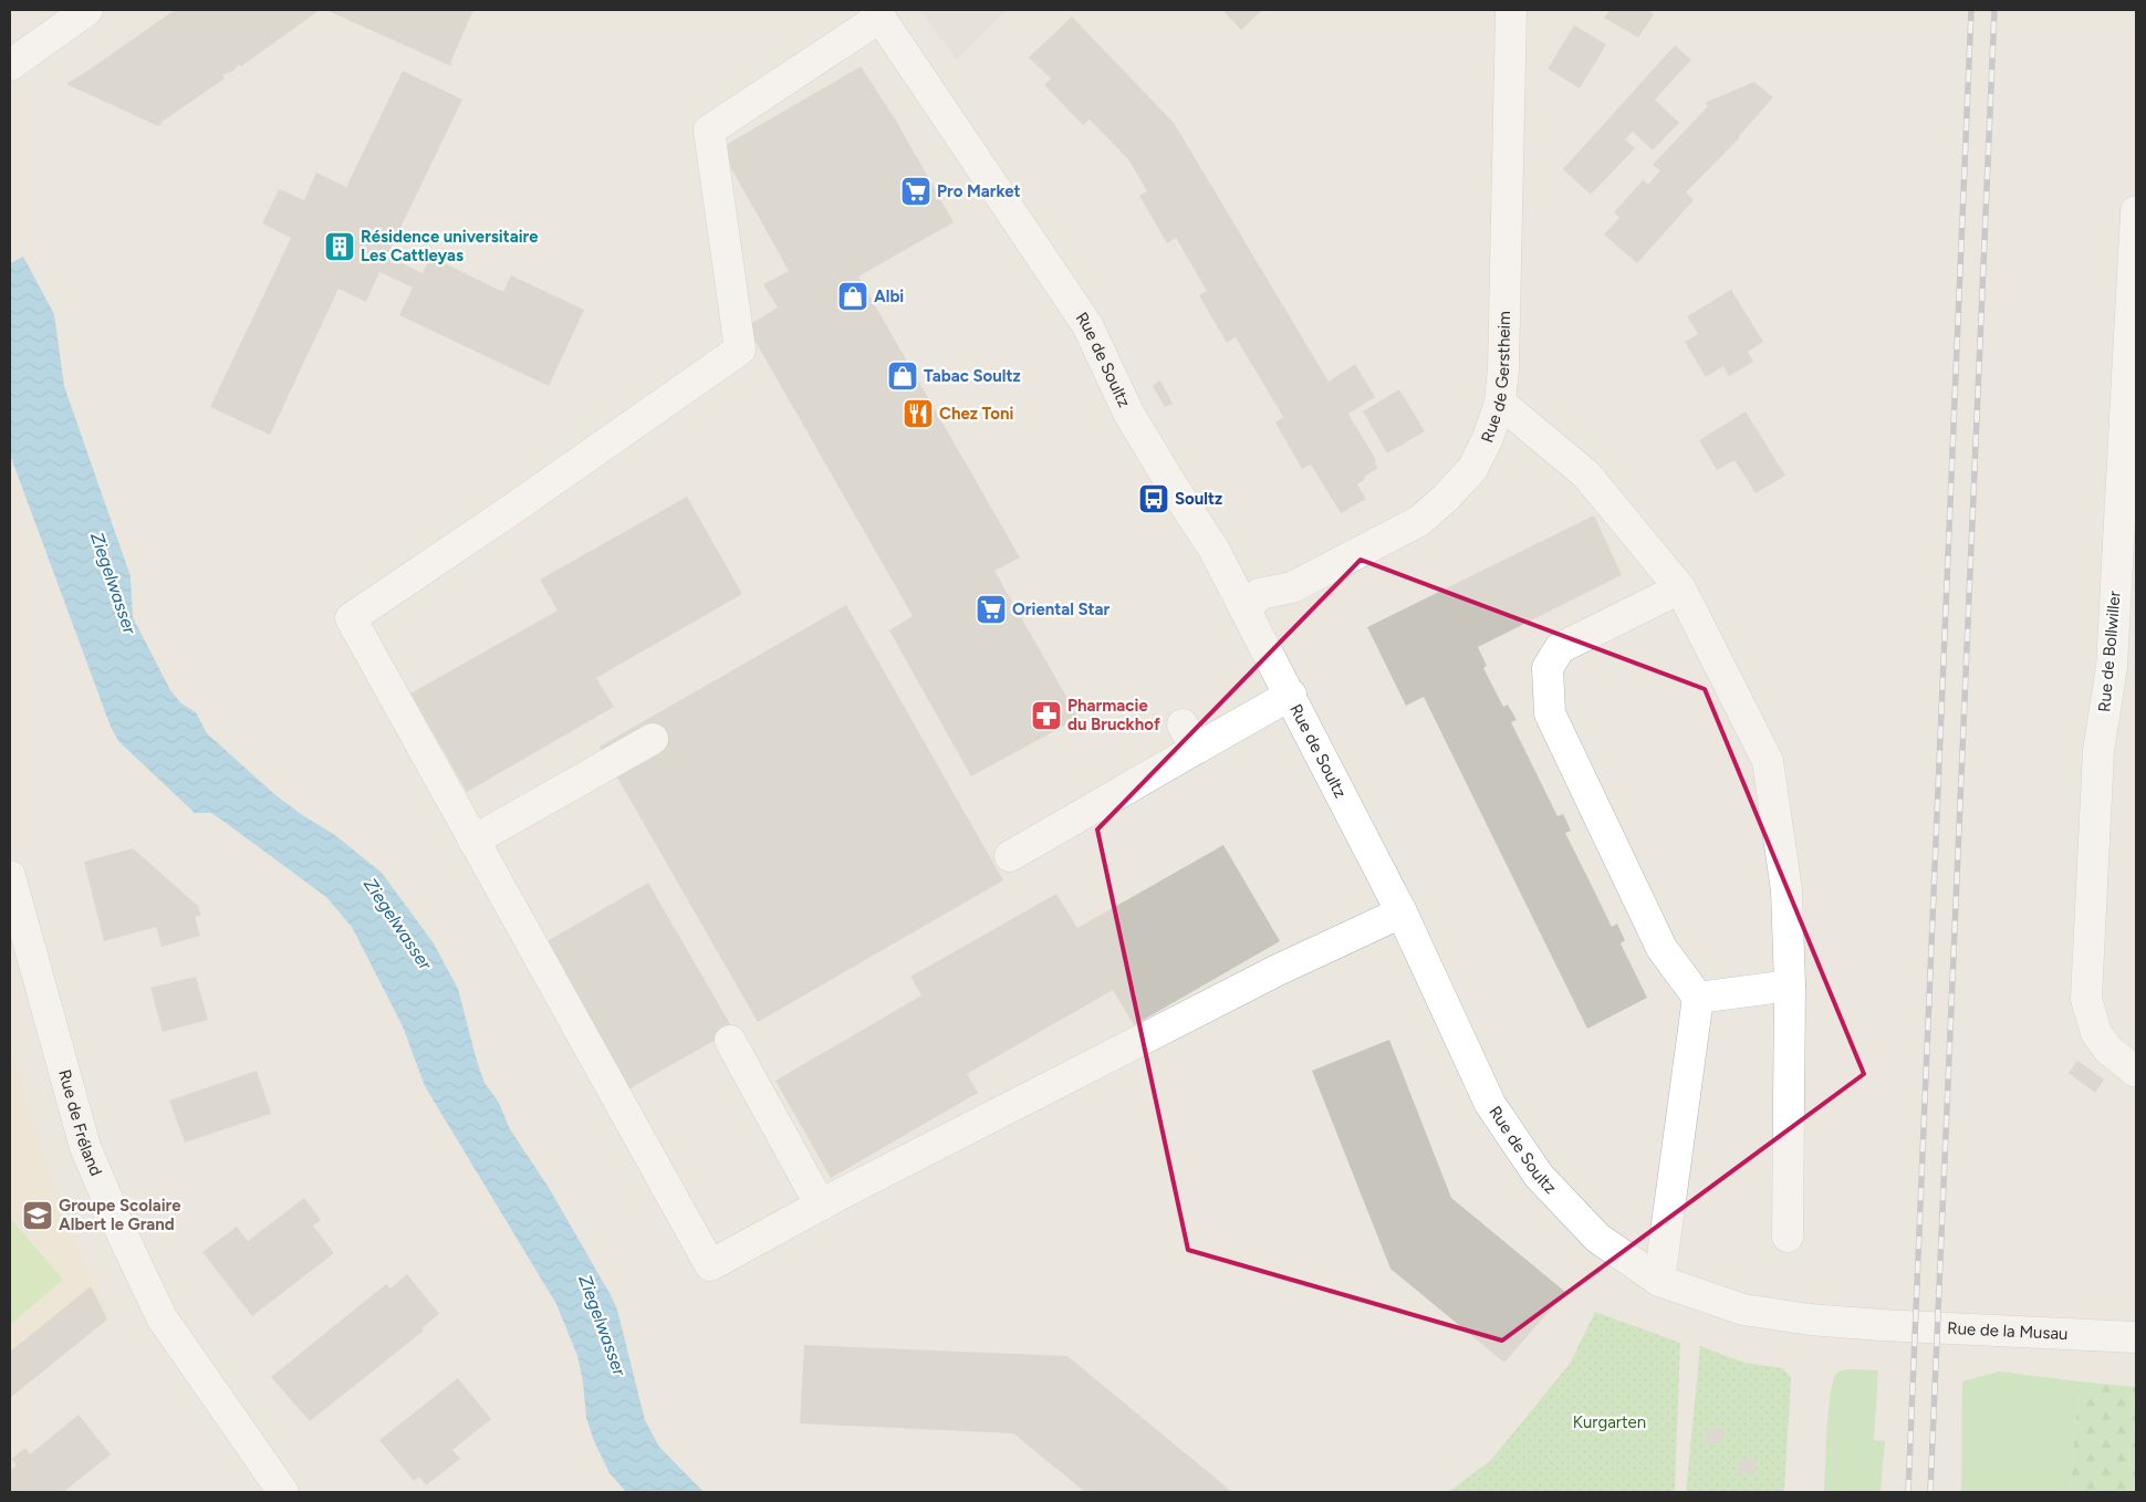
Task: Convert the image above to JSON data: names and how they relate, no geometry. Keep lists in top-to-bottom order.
{
  "streets": {
    "street": [
      "Rue de Soultz",
      "Rue de Gerstheim",
      "Rue de Bollwiller",
      "Rue de Fréland",
      "Rue de la Musau"
    ]
  },
  "crossings": [
    ["Rue de Soultz", "Rue de Gerstheim"],
    ["Rue de Soultz", "Rue de la Musau"]
  ],
  "water": ["Ziegelwasser"],
  "parks": ["Kurgarten"],
  "places": {
    "supermarket": ["Pro Market", "Oriental Star"],
    "building": ["Résidence universitaire Les Cattleyas"],
    "shop": ["Albi", "Tabac Soultz"],
    "restaurant": ["Chez Toni"],
    "bus stop": ["Soultz"],
    "pharmacy": ["Pharmacie du Bruckhof"],
    "school or university": ["Groupe Scolaire Albert le Grand"]
  }
}
